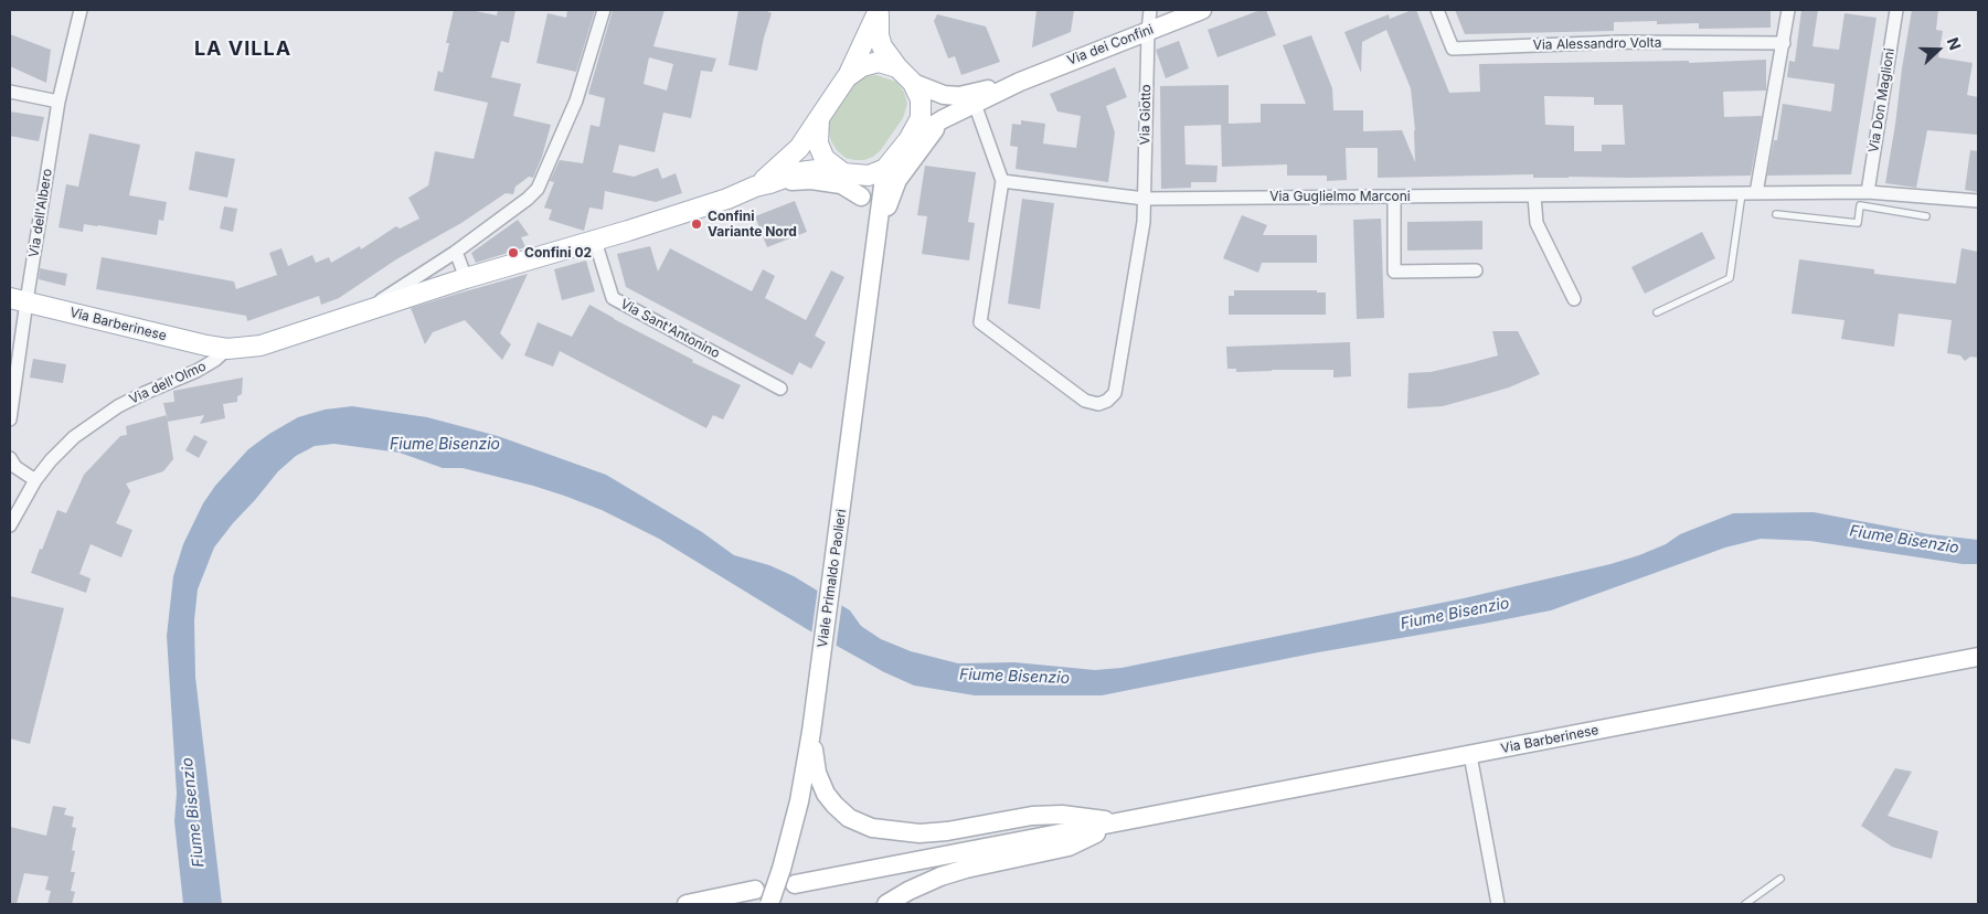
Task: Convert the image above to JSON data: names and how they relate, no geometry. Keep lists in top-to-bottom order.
{
  "streets": {
    "main road": ["Via dei Confini", "Via Barberinese", "Viale Primaldo Paolieri"],
    "street": [
      "Via Alessandro Volta",
      "Via Don Maglioni",
      "Via Giotto",
      "Via Guglielmo Marconi",
      "Via dell'Albero",
      "Via Sant'Antonino",
      "Via dell'Olmo"
    ]
  },
  "crossings": [
    ["Via dei Confini", "Via Giotto"],
    ["Via dei Confini", "Viale Primaldo Paolieri"],
    ["Via Don Maglioni", "Via Guglielmo Marconi"],
    ["Via Giotto", "Via Guglielmo Marconi"],
    ["Via dell'Albero", "Via Barberinese"],
    ["Via Barberinese", "Via dell'Olmo"]
  ],
  "districts": ["LA VILLA"],
  "water": ["Fiume Bisenzio"],
  "places": ["Confini Variante Nord", "Confini 02"],
  "north": "right"
}
